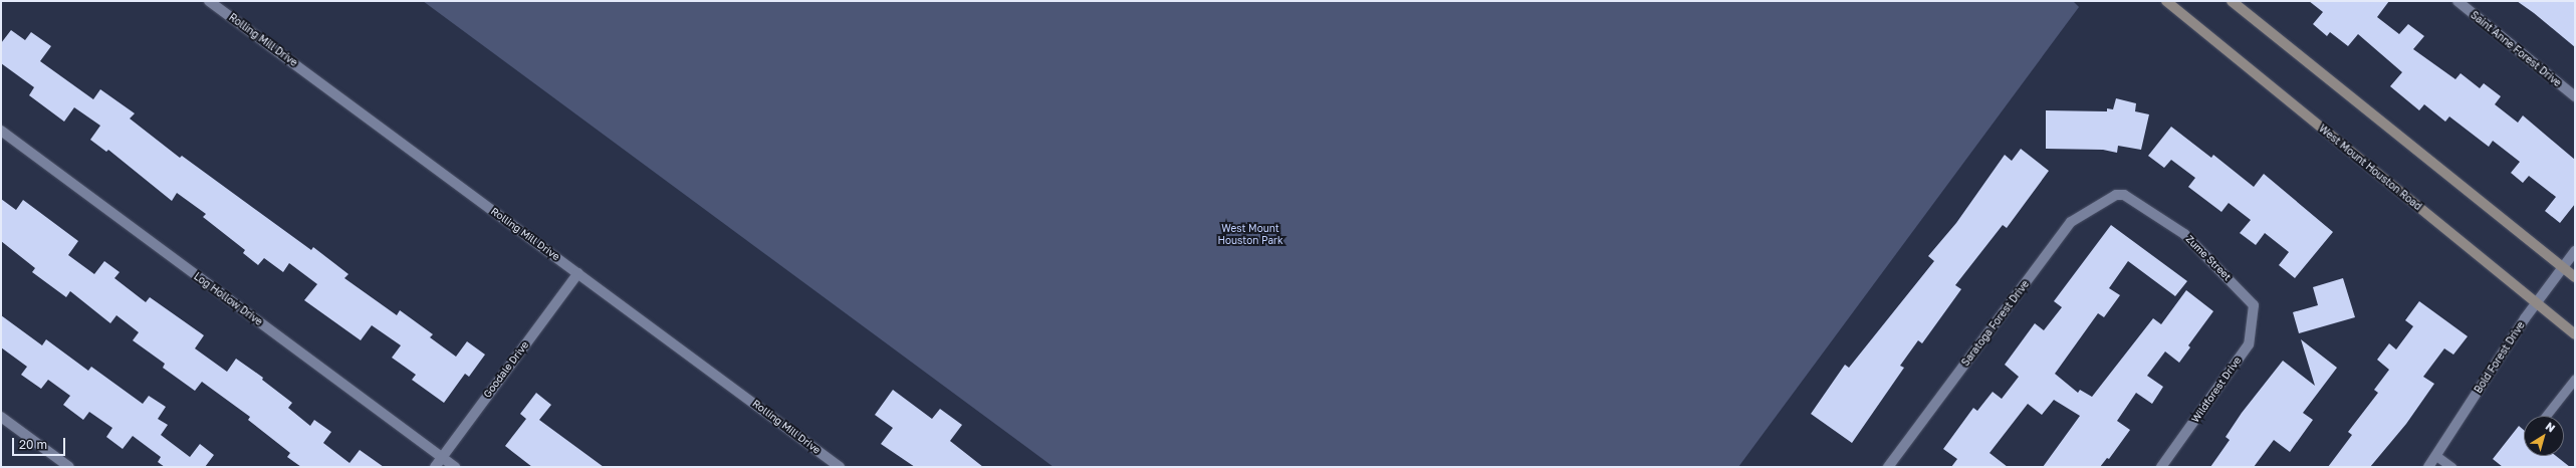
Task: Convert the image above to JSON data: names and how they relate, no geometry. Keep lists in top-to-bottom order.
{
  "streets": {
    "main road": ["West Mount Houston Road"],
    "street": [
      "Rolling Mill Drive",
      "Saint Anne Forest Drive",
      "Zume Street",
      "Log Hollow Drive",
      "Saratoga Forest Drive",
      "Bold Forest Drive",
      "Goodale Drive",
      "Wildforest Drive"
    ]
  },
  "crossings": [
    ["Rolling Mill Drive", "Goodale Drive"],
    ["West Mount Houston Road", "Bold Forest Drive"],
    ["Zume Street", "Saratoga Forest Drive"],
    ["Zume Street", "Wildforest Drive"],
    ["Log Hollow Drive", "Goodale Drive"]
  ],
  "parks": ["West Mount Houston Park"],
  "scale_bar": "20 m",
  "north": "top right"
}
